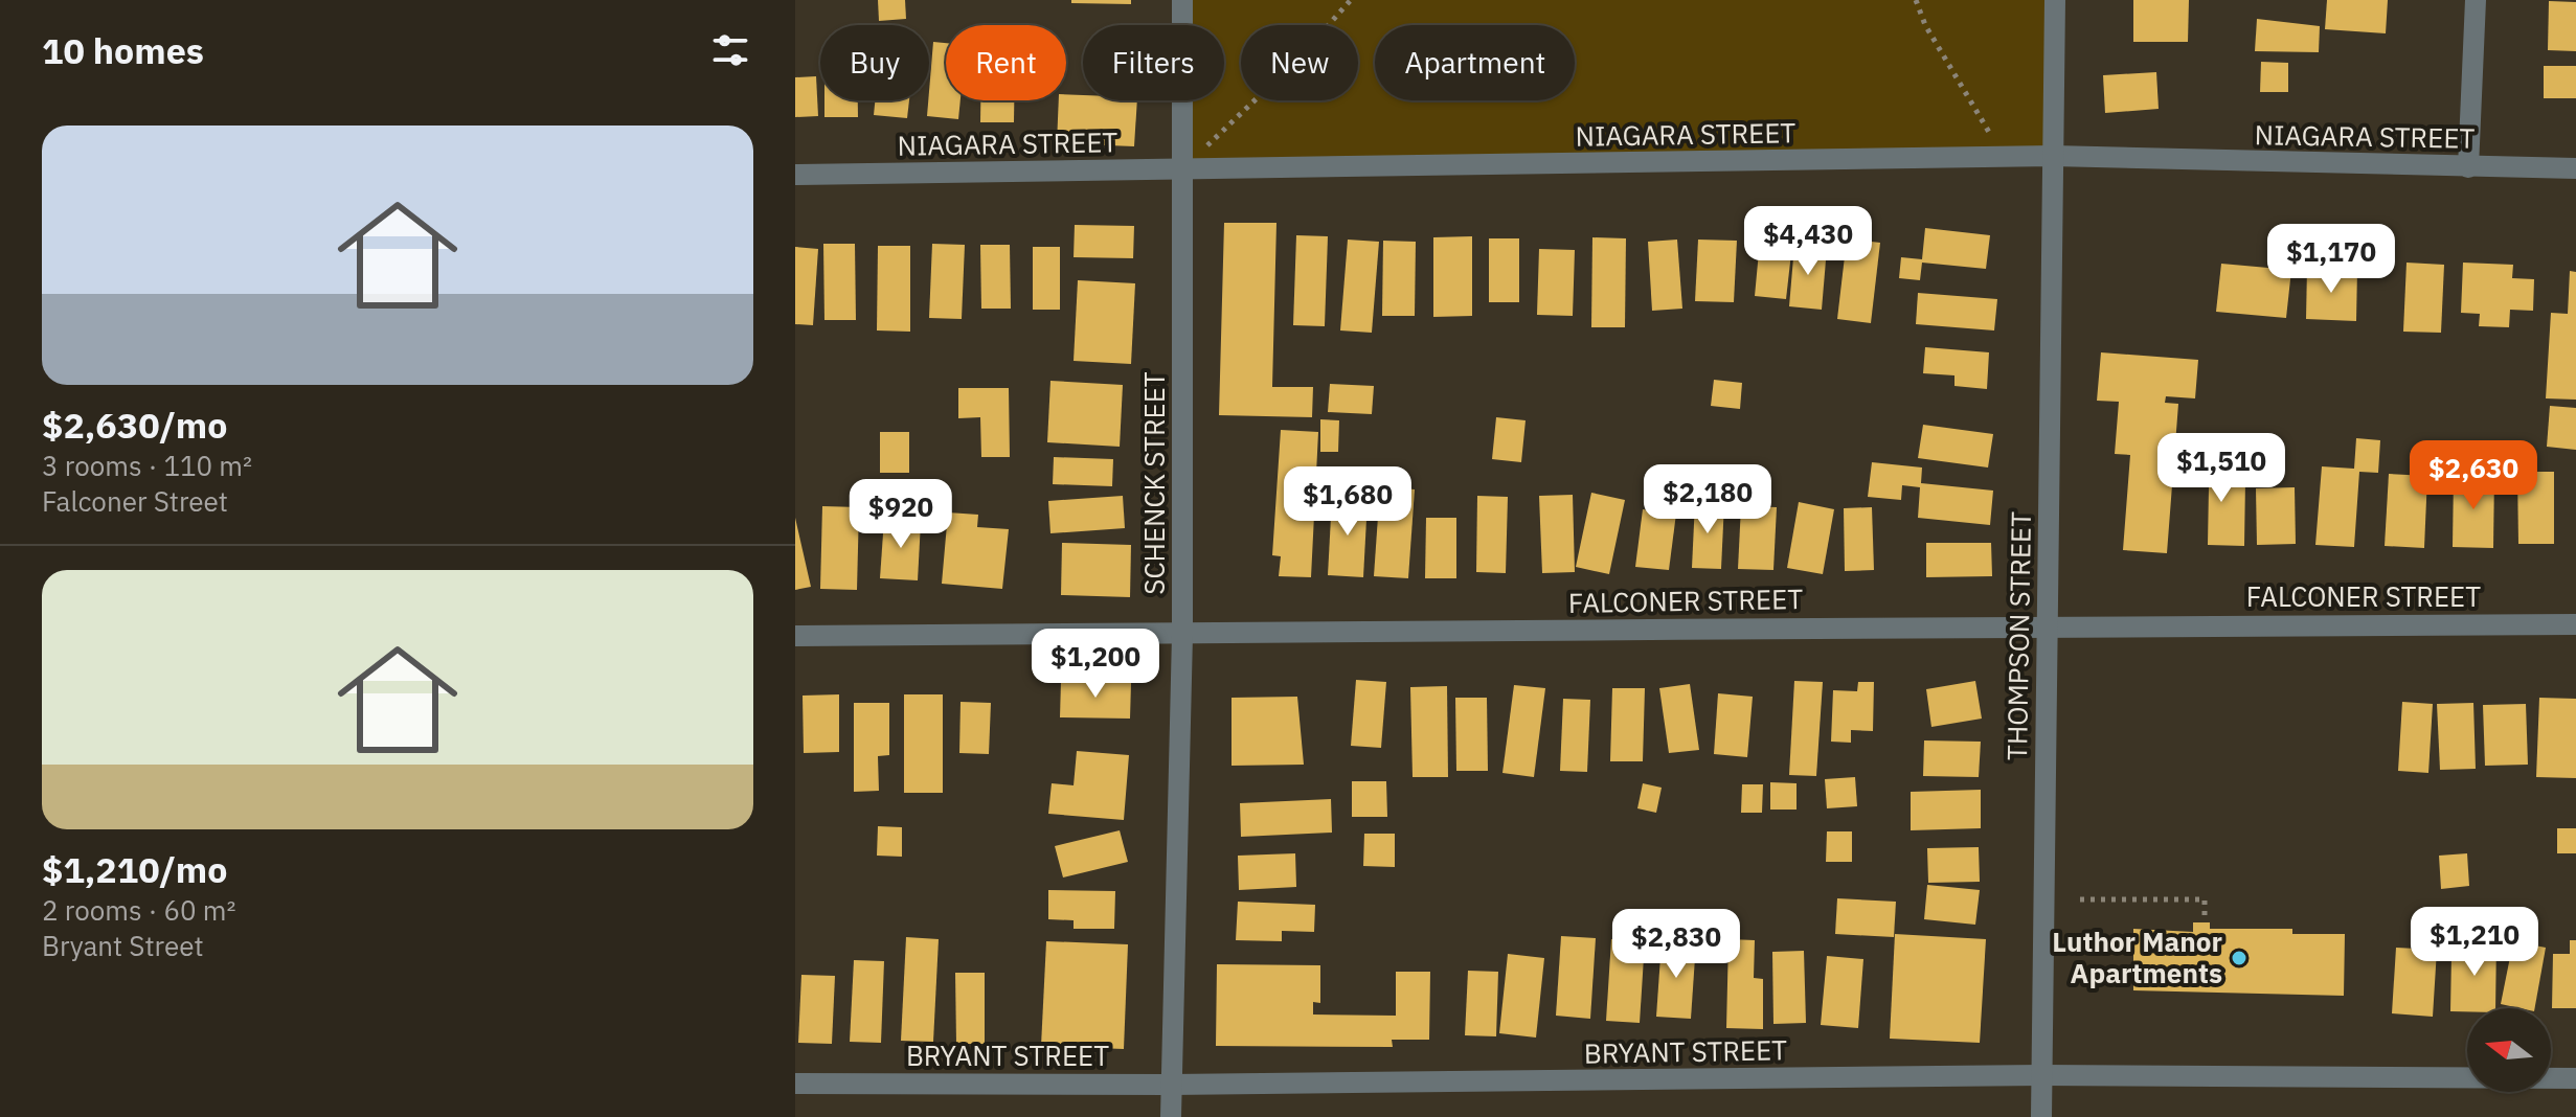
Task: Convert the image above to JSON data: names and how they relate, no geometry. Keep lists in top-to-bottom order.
{
  "streets": {
    "street": [
      "NIAGARA STREET",
      "SCHENCK STREET",
      "FALCONER STREET",
      "THOMPSON STREET",
      "BRYANT STREET"
    ]
  },
  "crossings": [
    ["NIAGARA STREET", "SCHENCK STREET"],
    ["NIAGARA STREET", "THOMPSON STREET"],
    ["SCHENCK STREET", "FALCONER STREET"],
    ["SCHENCK STREET", "BRYANT STREET"],
    ["FALCONER STREET", "THOMPSON STREET"],
    ["THOMPSON STREET", "BRYANT STREET"]
  ],
  "places": ["Luthor Manor Apartments"],
  "north": "left",
  "page": {
    "heading": "10 homes",
    "chip": [
      "Buy",
      "Rent",
      "Filters",
      "New",
      "Apartment"
    ],
    "list": [
      {
        "name": "$2,630/mo",
        "note": "3 rooms · 110 m² · Falconer Street"
      },
      {
        "name": "$1,210/mo",
        "note": "2 rooms · 60 m² · Bryant Street"
      }
    ],
    "price": [
      "$4,430",
      "$1,170",
      "$1,510",
      "$2,630",
      "$2,180",
      "$1,680",
      "$920",
      "$1,200",
      "$1,210",
      "$2,830"
    ]
  }
}
